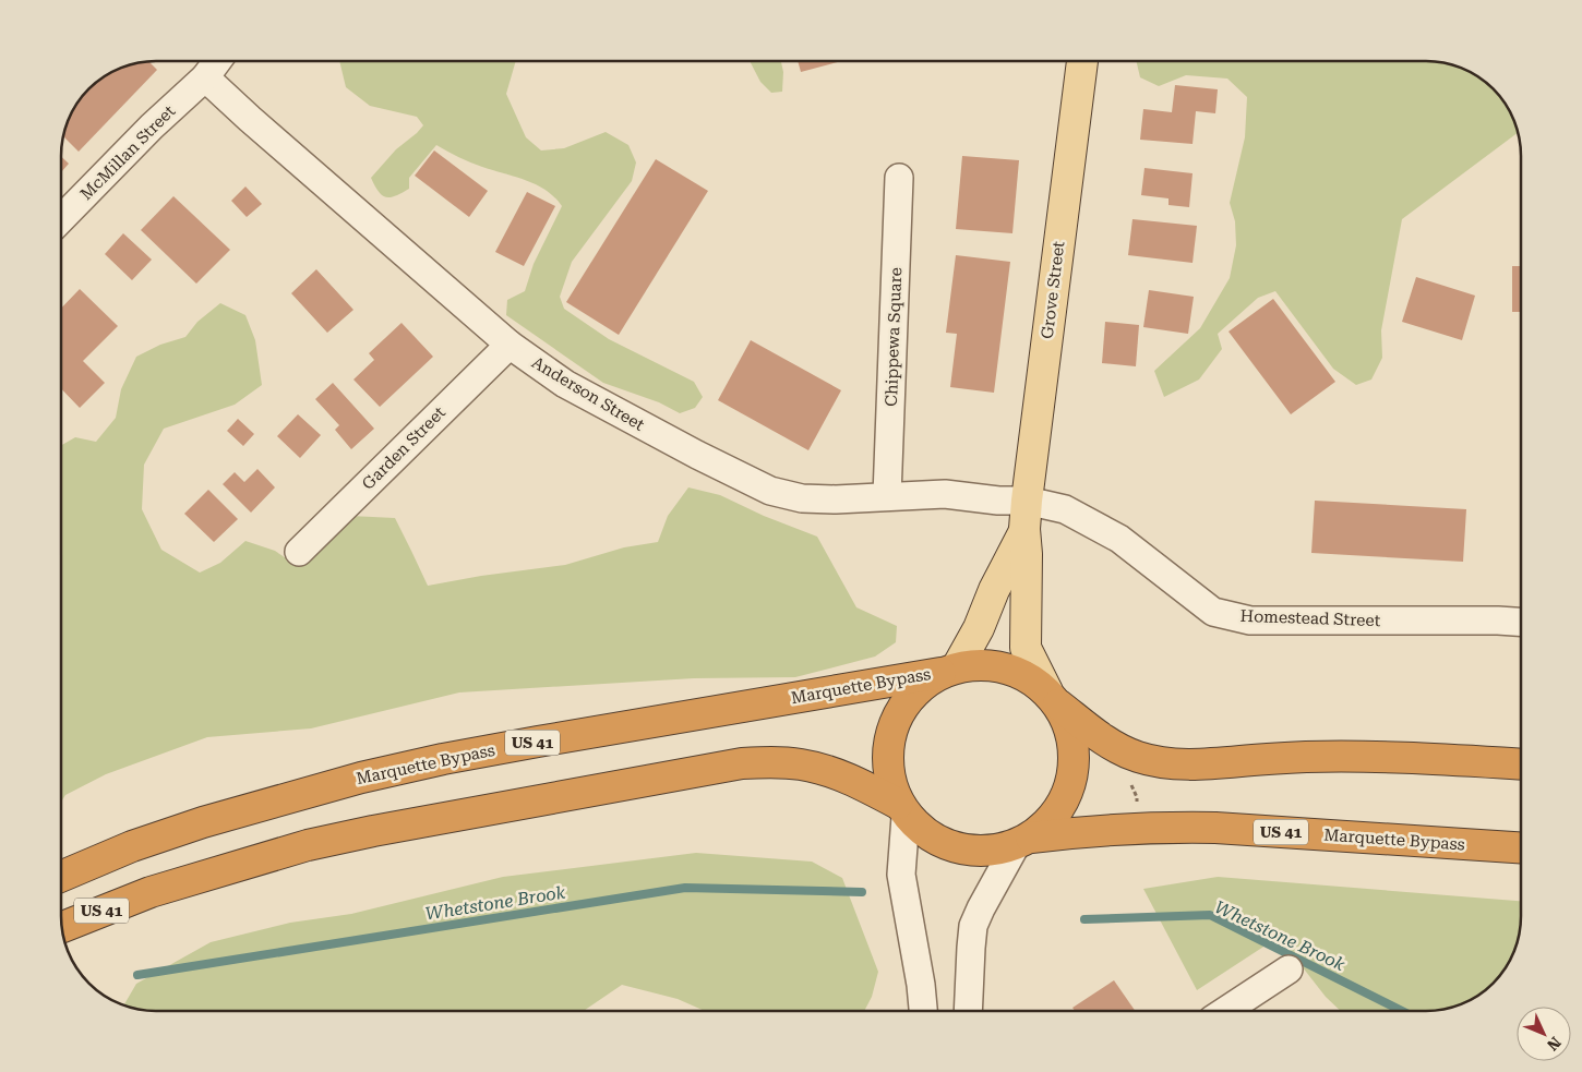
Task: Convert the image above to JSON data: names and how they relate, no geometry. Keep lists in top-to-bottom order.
{
  "streets": {
    "highway": ["Marquette Bypass", "US 41"],
    "main road": ["Grove Street"],
    "street": [
      "McMillan Street",
      "Chippewa Square",
      "Anderson Street",
      "Garden Street",
      "Homestead Street"
    ]
  },
  "crossings": [
    ["McMillan Street", "Anderson Street"],
    ["Grove Street", "Anderson Street"],
    ["Grove Street", "Homestead Street"],
    ["Grove Street", "Marquette Bypass"],
    ["Grove Street", "US 41"],
    ["Chippewa Square", "Anderson Street"],
    ["Anderson Street", "Garden Street"],
    ["Anderson Street", "Homestead Street"],
    ["Marquette Bypass", "US 41"]
  ],
  "water": ["Whetstone Brook"],
  "north": "bottom right"
}
